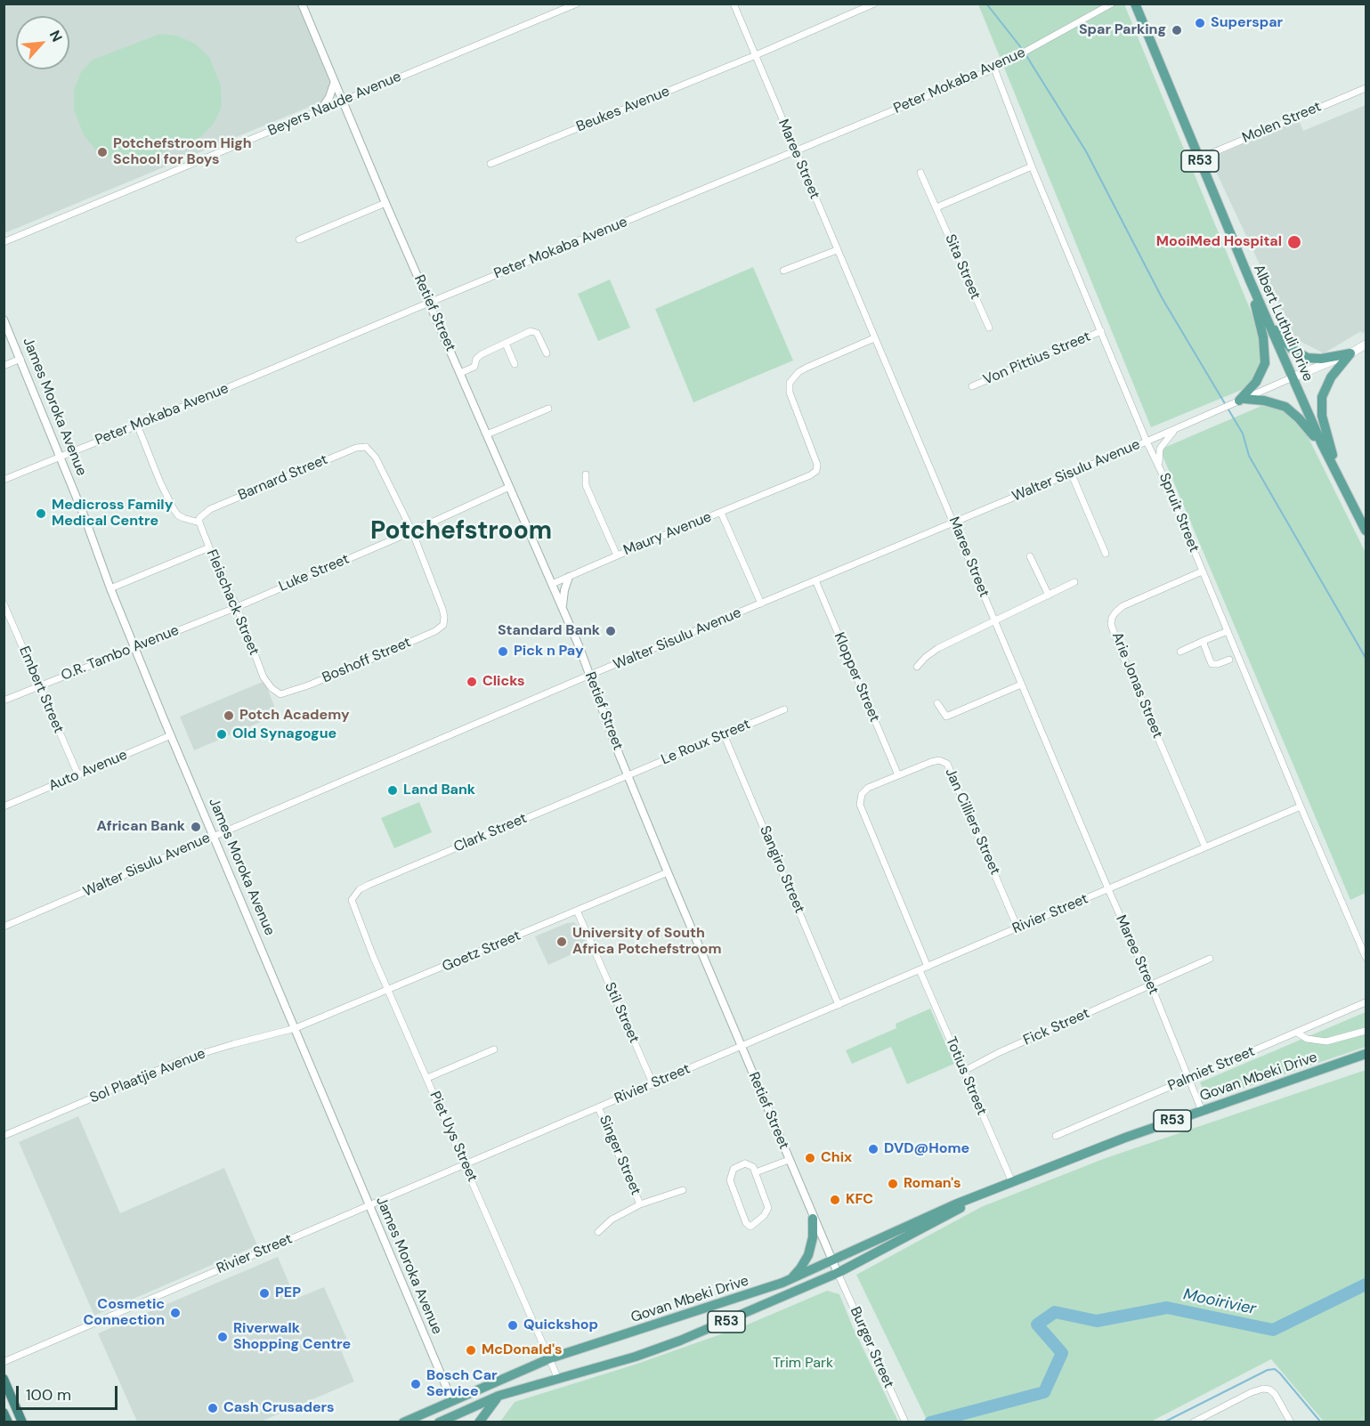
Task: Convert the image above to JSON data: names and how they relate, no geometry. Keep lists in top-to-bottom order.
{
  "streets": {
    "main road": [
      "R53",
      "Albert Luthuli Drive",
      "James Moroka Avenue",
      "Govan Mbeki Drive"
    ],
    "street": [
      "Peter Mokaba Avenue",
      "Beyers Naude Avenue",
      "Beukes Avenue",
      "Molen Street",
      "Maree Street",
      "Sita Street",
      "Retief Street",
      "Von Pittius Street",
      "Walter Sisulu Avenue",
      "Barnard Street",
      "Spruit Street",
      "Maury Avenue",
      "Luke Street",
      "Fleischack Street",
      "O.R. Tambo Avenue",
      "Boshoff Street",
      "Klopper Street",
      "Arie Jonas Street",
      "Embert Street",
      "Le Roux Street",
      "Auto Avenue",
      "Jan Cilliers Street",
      "Clark Street",
      "Sangiro Street",
      "Rivier Street",
      "Goetz Street",
      "Stil Street",
      "Fick Street",
      "Palmiet Street",
      "Sol Plaatjie Avenue",
      "Totius Street",
      "Piet Uys Street",
      "Singer Street",
      "Burger Street"
    ]
  },
  "crossings": [
    ["Peter Mokaba Avenue", "Maree Street"],
    ["Peter Mokaba Avenue", "Retief Street"],
    ["Peter Mokaba Avenue", "James Moroka Avenue"],
    ["Peter Mokaba Avenue", "Spruit Street"],
    ["Beyers Naude Avenue", "Retief Street"],
    ["Beukes Avenue", "Maree Street"],
    ["Molen Street", "Albert Luthuli Drive"],
    ["Maree Street", "Walter Sisulu Avenue"],
    ["Maree Street", "Rivier Street"],
    ["Maree Street", "Fick Street"],
    ["Maree Street", "Palmiet Street"],
    ["Maree Street", "Govan Mbeki Drive"],
    ["Retief Street", "Walter Sisulu Avenue"],
    ["Retief Street", "Maury Avenue"],
    ["Retief Street", "Luke Street"],
    ["Retief Street", "Le Roux Street"],
    ["Retief Street", "Clark Street"],
    ["Retief Street", "Rivier Street"],
    ["Retief Street", "Goetz Street"],
    ["Retief Street", "Govan Mbeki Drive"],
    ["Retief Street", "Burger Street"],
    ["Albert Luthuli Drive", "Walter Sisulu Avenue"],
    ["Von Pittius Street", "Spruit Street"],
    ["James Moroka Avenue", "Walter Sisulu Avenue"],
    ["James Moroka Avenue", "O.R. Tambo Avenue"],
    ["James Moroka Avenue", "Auto Avenue"],
    ["James Moroka Avenue", "Rivier Street"],
    ["James Moroka Avenue", "Goetz Street"],
    ["James Moroka Avenue", "Sol Plaatjie Avenue"],
    ["James Moroka Avenue", "Govan Mbeki Drive"],
    ["Walter Sisulu Avenue", "Spruit Street"],
    ["Walter Sisulu Avenue", "Maury Avenue"],
    ["Walter Sisulu Avenue", "Klopper Street"],
    ["Barnard Street", "Luke Street"],
    ["Barnard Street", "Fleischack Street"],
    ["Barnard Street", "Boshoff Street"],
    ["Spruit Street", "Arie Jonas Street"],
    ["Spruit Street", "Rivier Street"],
    ["Luke Street", "Fleischack Street"],
    ["Luke Street", "O.R. Tambo Avenue"],
    ["Luke Street", "Boshoff Street"],
    ["Fleischack Street", "O.R. Tambo Avenue"],
    ["Fleischack Street", "Boshoff Street"],
    ["O.R. Tambo Avenue", "Embert Street"],
    ["Klopper Street", "Jan Cilliers Street"],
    ["Arie Jonas Street", "Rivier Street"],
    ["Embert Street", "Auto Avenue"],
    ["Le Roux Street", "Clark Street"],
    ["Le Roux Street", "Sangiro Street"],
    ["Jan Cilliers Street", "Rivier Street"],
    ["Clark Street", "Piet Uys Street"],
    ["Sangiro Street", "Rivier Street"],
    ["Rivier Street", "Stil Street"],
    ["Rivier Street", "Totius Street"],
    ["Rivier Street", "Piet Uys Street"],
    ["Rivier Street", "Singer Street"],
    ["Goetz Street", "Stil Street"],
    ["Goetz Street", "Sol Plaatjie Avenue"],
    ["Goetz Street", "Piet Uys Street"],
    ["Fick Street", "Totius Street"],
    ["Totius Street", "Govan Mbeki Drive"],
    ["Govan Mbeki Drive", "Piet Uys Street"],
    ["Govan Mbeki Drive", "Burger Street"]
  ],
  "districts": ["Potchefstroom"],
  "water": ["Mooirivier"],
  "parks": ["Trim Park"],
  "places": [
    "Superspar",
    "Spar Parking",
    "Potchefstroom High School for Boys",
    "MooiMed Hospital",
    "Medicross Family Medical Centre",
    "Standard Bank",
    "Pick n Pay",
    "Clicks",
    "Potch Academy",
    "Old Synagogue",
    "Land Bank",
    "African Bank",
    "University of South Africa Potchefstroom",
    "DVD@Home",
    "Chix",
    "Roman's",
    "KFC",
    "PEP",
    "Cosmetic Connection",
    "Quickshop",
    "Riverwalk Shopping Centre",
    "McDonald's",
    "Bosch Car Service",
    "Cash Crusaders"
  ],
  "scale_bar": "100 m",
  "north": "top right"
}
